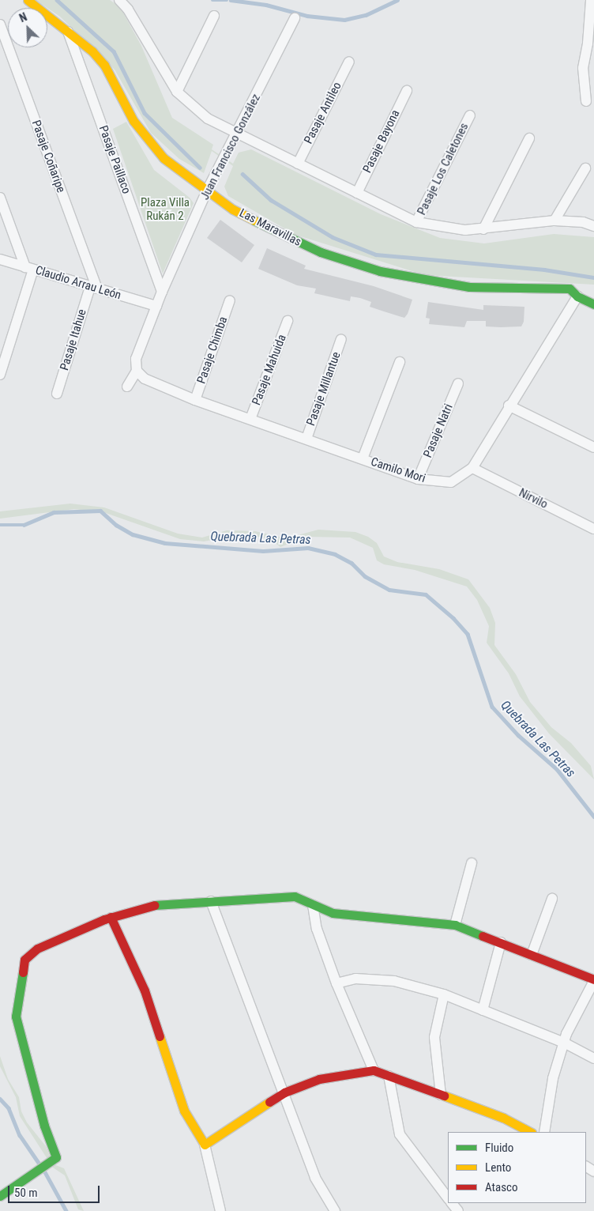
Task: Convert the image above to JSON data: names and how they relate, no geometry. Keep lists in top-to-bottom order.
{
  "streets": {
    "street": [
      "Pasaje Antileo",
      "Pasaje Bayona",
      "Juan Francisco González",
      "Pasaje Coñaripe",
      "Pasaje Paillaco",
      "Pasaje Los Caletones",
      "Las Maravillas",
      "Claudio Arrau León",
      "Pasaje Itahue",
      "Pasaje Chimba",
      "Pasaje Mahuida",
      "Pasaje Millantue",
      "Pasaje Natri",
      "Camilo Mori",
      "Nirvilo"
    ]
  },
  "crossings": [
    ["Juan Francisco González", "Pasaje Paillaco"],
    ["Juan Francisco González", "Las Maravillas"],
    ["Juan Francisco González", "Claudio Arrau León"],
    ["Juan Francisco González", "Camilo Mori"],
    ["Pasaje Coñaripe", "Claudio Arrau León"],
    ["Pasaje Coñaripe", "Pasaje Itahue"],
    ["Pasaje Paillaco", "Las Maravillas"],
    ["Las Maravillas", "Camilo Mori"],
    ["Claudio Arrau León", "Pasaje Itahue"],
    ["Pasaje Chimba", "Camilo Mori"],
    ["Pasaje Mahuida", "Camilo Mori"],
    ["Pasaje Millantue", "Camilo Mori"],
    ["Pasaje Natri", "Camilo Mori"],
    ["Camilo Mori", "Nirvilo"]
  ],
  "water": ["Quebrada Las Petras"],
  "parks": ["Plaza Villa Rukán 2"],
  "legend": ["Fluido", "Lento", "Atasco"],
  "scale_bar": "50 m",
  "north": "top left"
}
